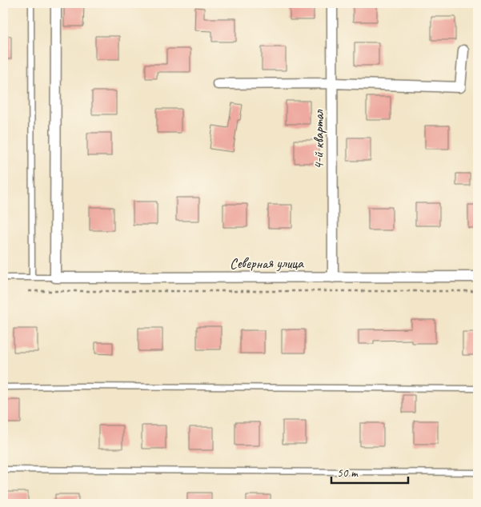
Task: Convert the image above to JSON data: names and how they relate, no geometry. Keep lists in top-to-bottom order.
{
  "streets": {
    "street": ["4-й квартал", "Северная улица"]
  },
  "crossings": [
    ["4-й квартал", "Северная улица"]
  ],
  "scale_bar": "50 m"
}
